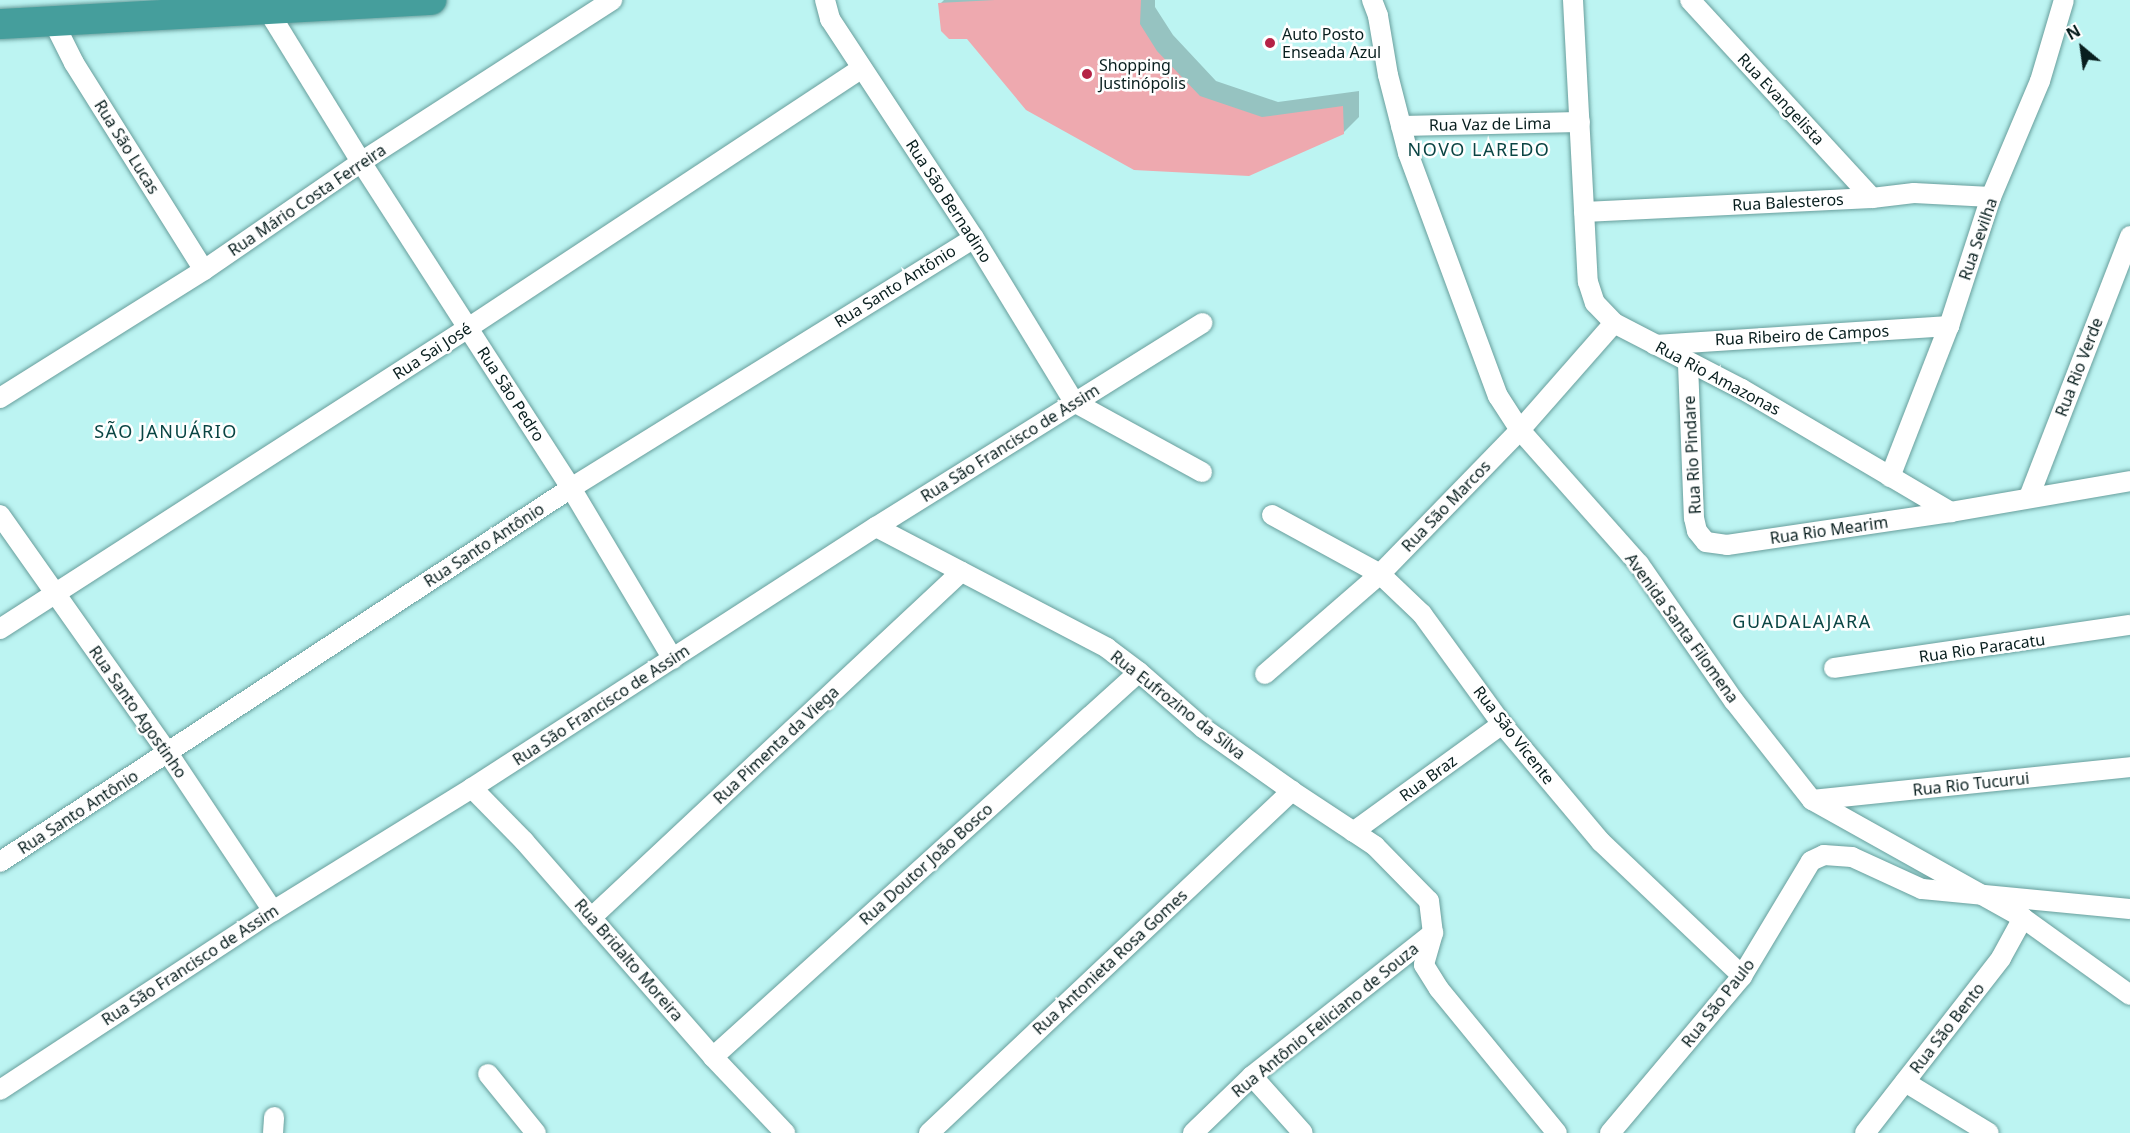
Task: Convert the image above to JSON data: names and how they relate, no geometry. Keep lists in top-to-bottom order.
{
  "streets": {
    "street": [
      "Rua Evangelista",
      "Rua Vaz de Lima",
      "Rua São Lucas",
      "Rua Mário Costa Ferreira",
      "Rua São Bernadino",
      "Rua Balesteros",
      "Rua Sevilha",
      "Rua Santo Antônio",
      "Rua Ribeiro de Campos",
      "Rua Sai José",
      "Rua Rio Verde",
      "Rua Rio Amazonas",
      "Rua São Pedro",
      "Rua São Francisco de Assim",
      "Rua Rio Pindare",
      "Rua São Marcos",
      "Rua Rio Mearim",
      "Avenida Santa Filomena",
      "Rua Rio Paracatu",
      "Rua Eufrozino da Silva",
      "Rua Santo Agostinho",
      "Rua São Vicente",
      "Rua Pimenta da Viega",
      "Rua Braz",
      "Rua Rio Tucurui",
      "Rua Doutor João Bosco",
      "Rua Bridalto Moreira",
      "Rua Antonieta Rosa Gomes",
      "Rua São Paulo",
      "Rua Antônio Feliciano de Souza",
      "Rua São Bento"
    ]
  },
  "crossings": [
    ["Rua Evangelista", "Rua Balesteros"],
    ["Rua Vaz de Lima", "Rua Rio Amazonas"],
    ["Rua Vaz de Lima", "Avenida Santa Filomena"],
    ["Rua São Lucas", "Rua Mário Costa Ferreira"],
    ["Rua Mário Costa Ferreira", "Rua São Pedro"],
    ["Rua São Bernadino", "Rua Santo Antônio"],
    ["Rua São Bernadino", "Rua Sai José"],
    ["Rua São Bernadino", "Rua São Francisco de Assim"],
    ["Rua Balesteros", "Rua Sevilha"],
    ["Rua Balesteros", "Rua Rio Amazonas"],
    ["Rua Sevilha", "Rua Ribeiro de Campos"],
    ["Rua Sevilha", "Rua Rio Amazonas"],
    ["Rua Santo Antônio", "Rua São Pedro"],
    ["Rua Santo Antônio", "Rua Santo Agostinho"],
    ["Rua Ribeiro de Campos", "Rua Rio Amazonas"],
    ["Rua Sai José", "Rua São Pedro"],
    ["Rua Sai José", "Rua Santo Agostinho"],
    ["Rua Rio Amazonas", "Rua Rio Pindare"],
    ["Rua Rio Amazonas", "Rua São Marcos"],
    ["Rua Rio Amazonas", "Rua Rio Mearim"],
    ["Rua São Pedro", "Rua São Francisco de Assim"],
    ["Rua São Francisco de Assim", "Rua Eufrozino da Silva"],
    ["Rua São Francisco de Assim", "Rua Santo Agostinho"],
    ["Rua São Francisco de Assim", "Rua Bridalto Moreira"],
    ["Rua Rio Pindare", "Rua Rio Mearim"],
    ["Rua São Marcos", "Avenida Santa Filomena"],
    ["Rua São Marcos", "Rua São Vicente"],
    ["Avenida Santa Filomena", "Rua Rio Tucurui"],
    ["Avenida Santa Filomena", "Rua São Paulo"],
    ["Avenida Santa Filomena", "Rua São Bento"],
    ["Rua Eufrozino da Silva", "Rua Pimenta da Viega"],
    ["Rua Eufrozino da Silva", "Rua Braz"],
    ["Rua Eufrozino da Silva", "Rua Doutor João Bosco"],
    ["Rua Eufrozino da Silva", "Rua Antonieta Rosa Gomes"],
    ["Rua Eufrozino da Silva", "Rua Antônio Feliciano de Souza"],
    ["Rua São Vicente", "Rua Braz"],
    ["Rua São Vicente", "Rua São Paulo"],
    ["Rua Pimenta da Viega", "Rua Bridalto Moreira"],
    ["Rua Doutor João Bosco", "Rua Bridalto Moreira"]
  ],
  "districts": ["NOVO LAREDO", "SÃO JANUÁRIO", "GUADALAJARA"],
  "places": ["Auto Posto Enseada Azul", "Shopping Justinópolis"],
  "north": "top left"
}
